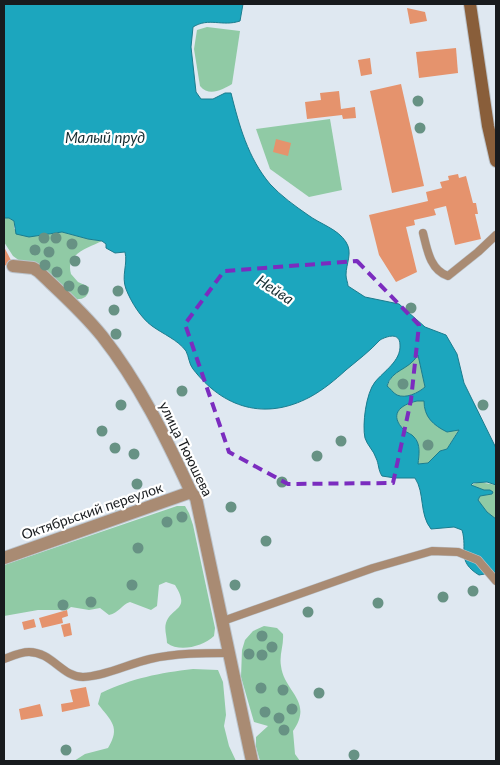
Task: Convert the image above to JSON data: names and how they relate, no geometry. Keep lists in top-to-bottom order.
{
  "streets": {
    "street": ["улица Тююшева", "Октябрьский переулок"]
  },
  "crossings": [
    ["улица Тююшева", "Октябрьский переулок"]
  ],
  "water": ["Малый пруд", "Нейва"]
}
